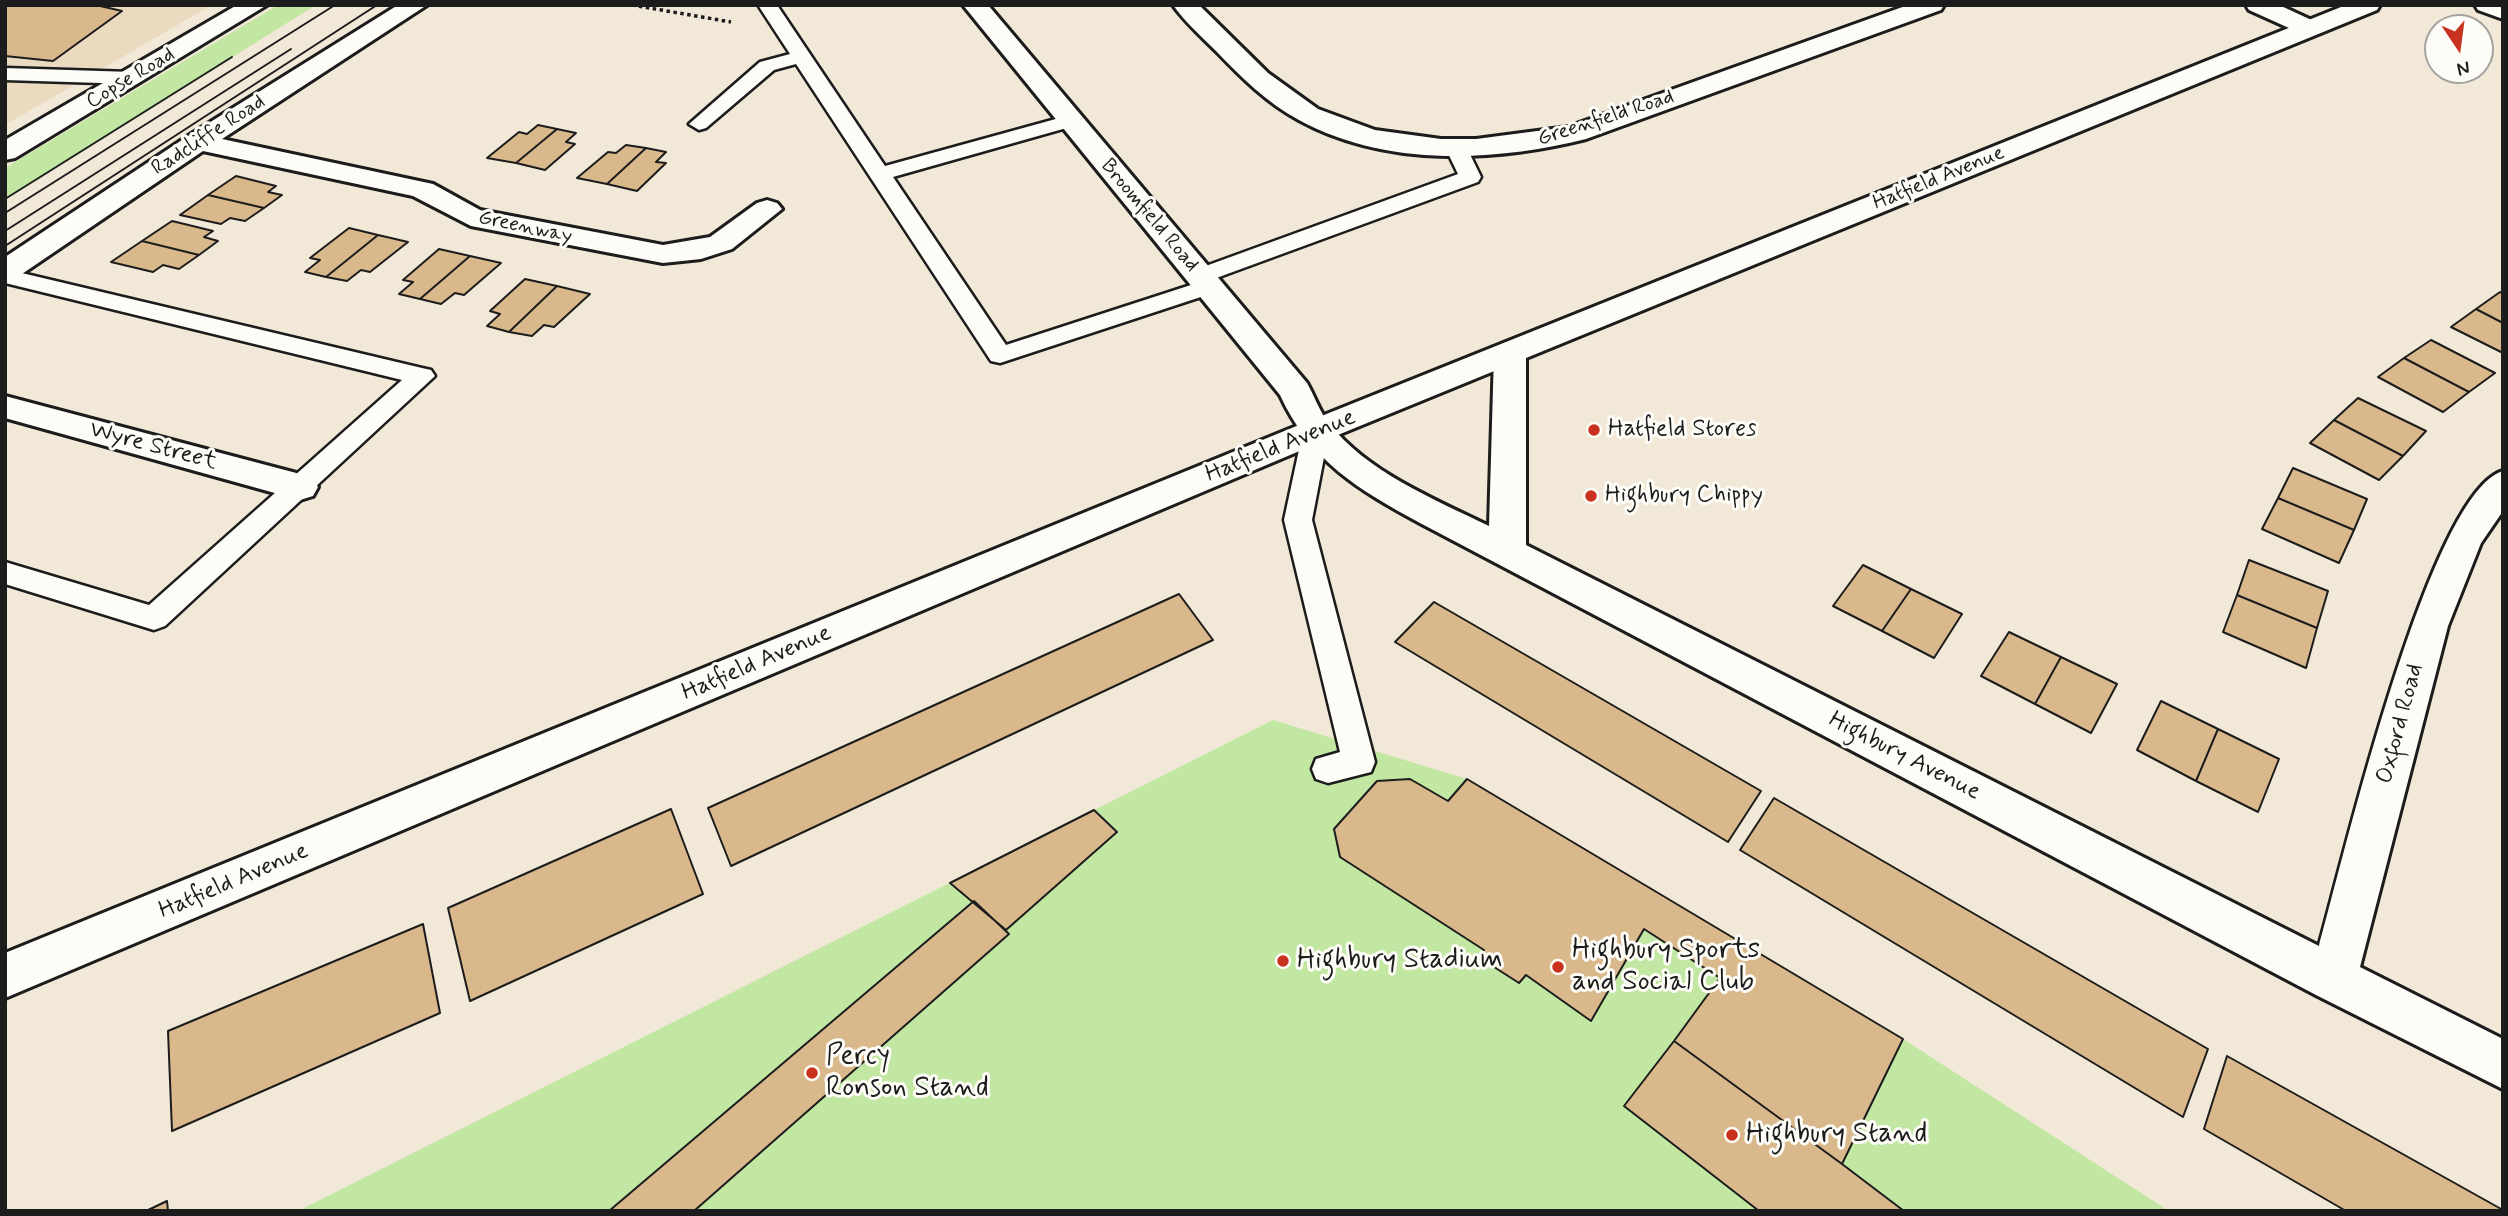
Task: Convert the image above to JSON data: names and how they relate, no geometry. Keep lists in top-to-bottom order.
{
  "streets": {
    "street": [
      "Copse Road",
      "Greenfield Road",
      "Radcliffe Road",
      "Hatfield Avenue",
      "Broomfield Road",
      "Greenway",
      "Wyre Street",
      "Oxford Road",
      "Highbury Avenue"
    ]
  },
  "crossings": [
    ["Radcliffe Road", "Greenway"],
    ["Hatfield Avenue", "Broomfield Road"],
    ["Hatfield Avenue", "Highbury Avenue"],
    ["Broomfield Road", "Highbury Avenue"],
    ["Oxford Road", "Highbury Avenue"]
  ],
  "places": [
    "Hatfield Stores",
    "Highbury Chippy",
    "Highbury Stadium",
    "Highbury Sports and Social Club",
    "Percy Ronson Stand",
    "Highbury Stand"
  ],
  "north": "bottom"
}
